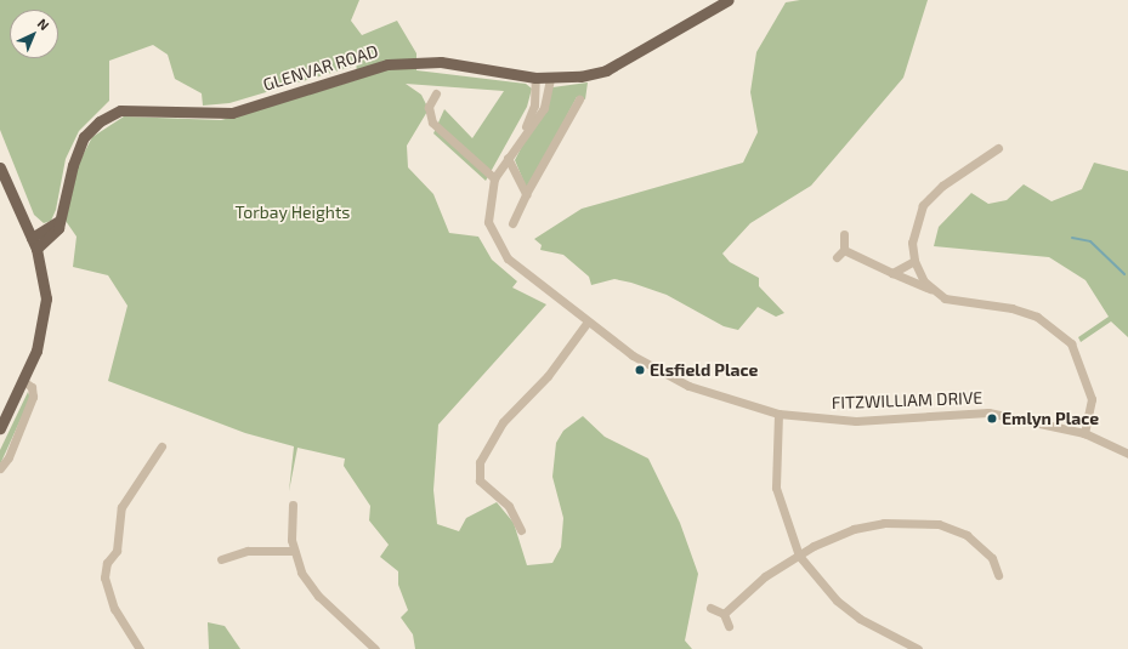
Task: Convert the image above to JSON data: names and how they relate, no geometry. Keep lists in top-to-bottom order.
{
  "streets": {
    "main road": ["GLENVAR ROAD"],
    "street": ["FITZWILLIAM DRIVE"]
  },
  "crossings": [
    ["GLENVAR ROAD", "FITZWILLIAM DRIVE"]
  ],
  "parks": ["Torbay Heights"],
  "places": ["Elsfield Place", "Emlyn Place"],
  "north": "top right"
}
